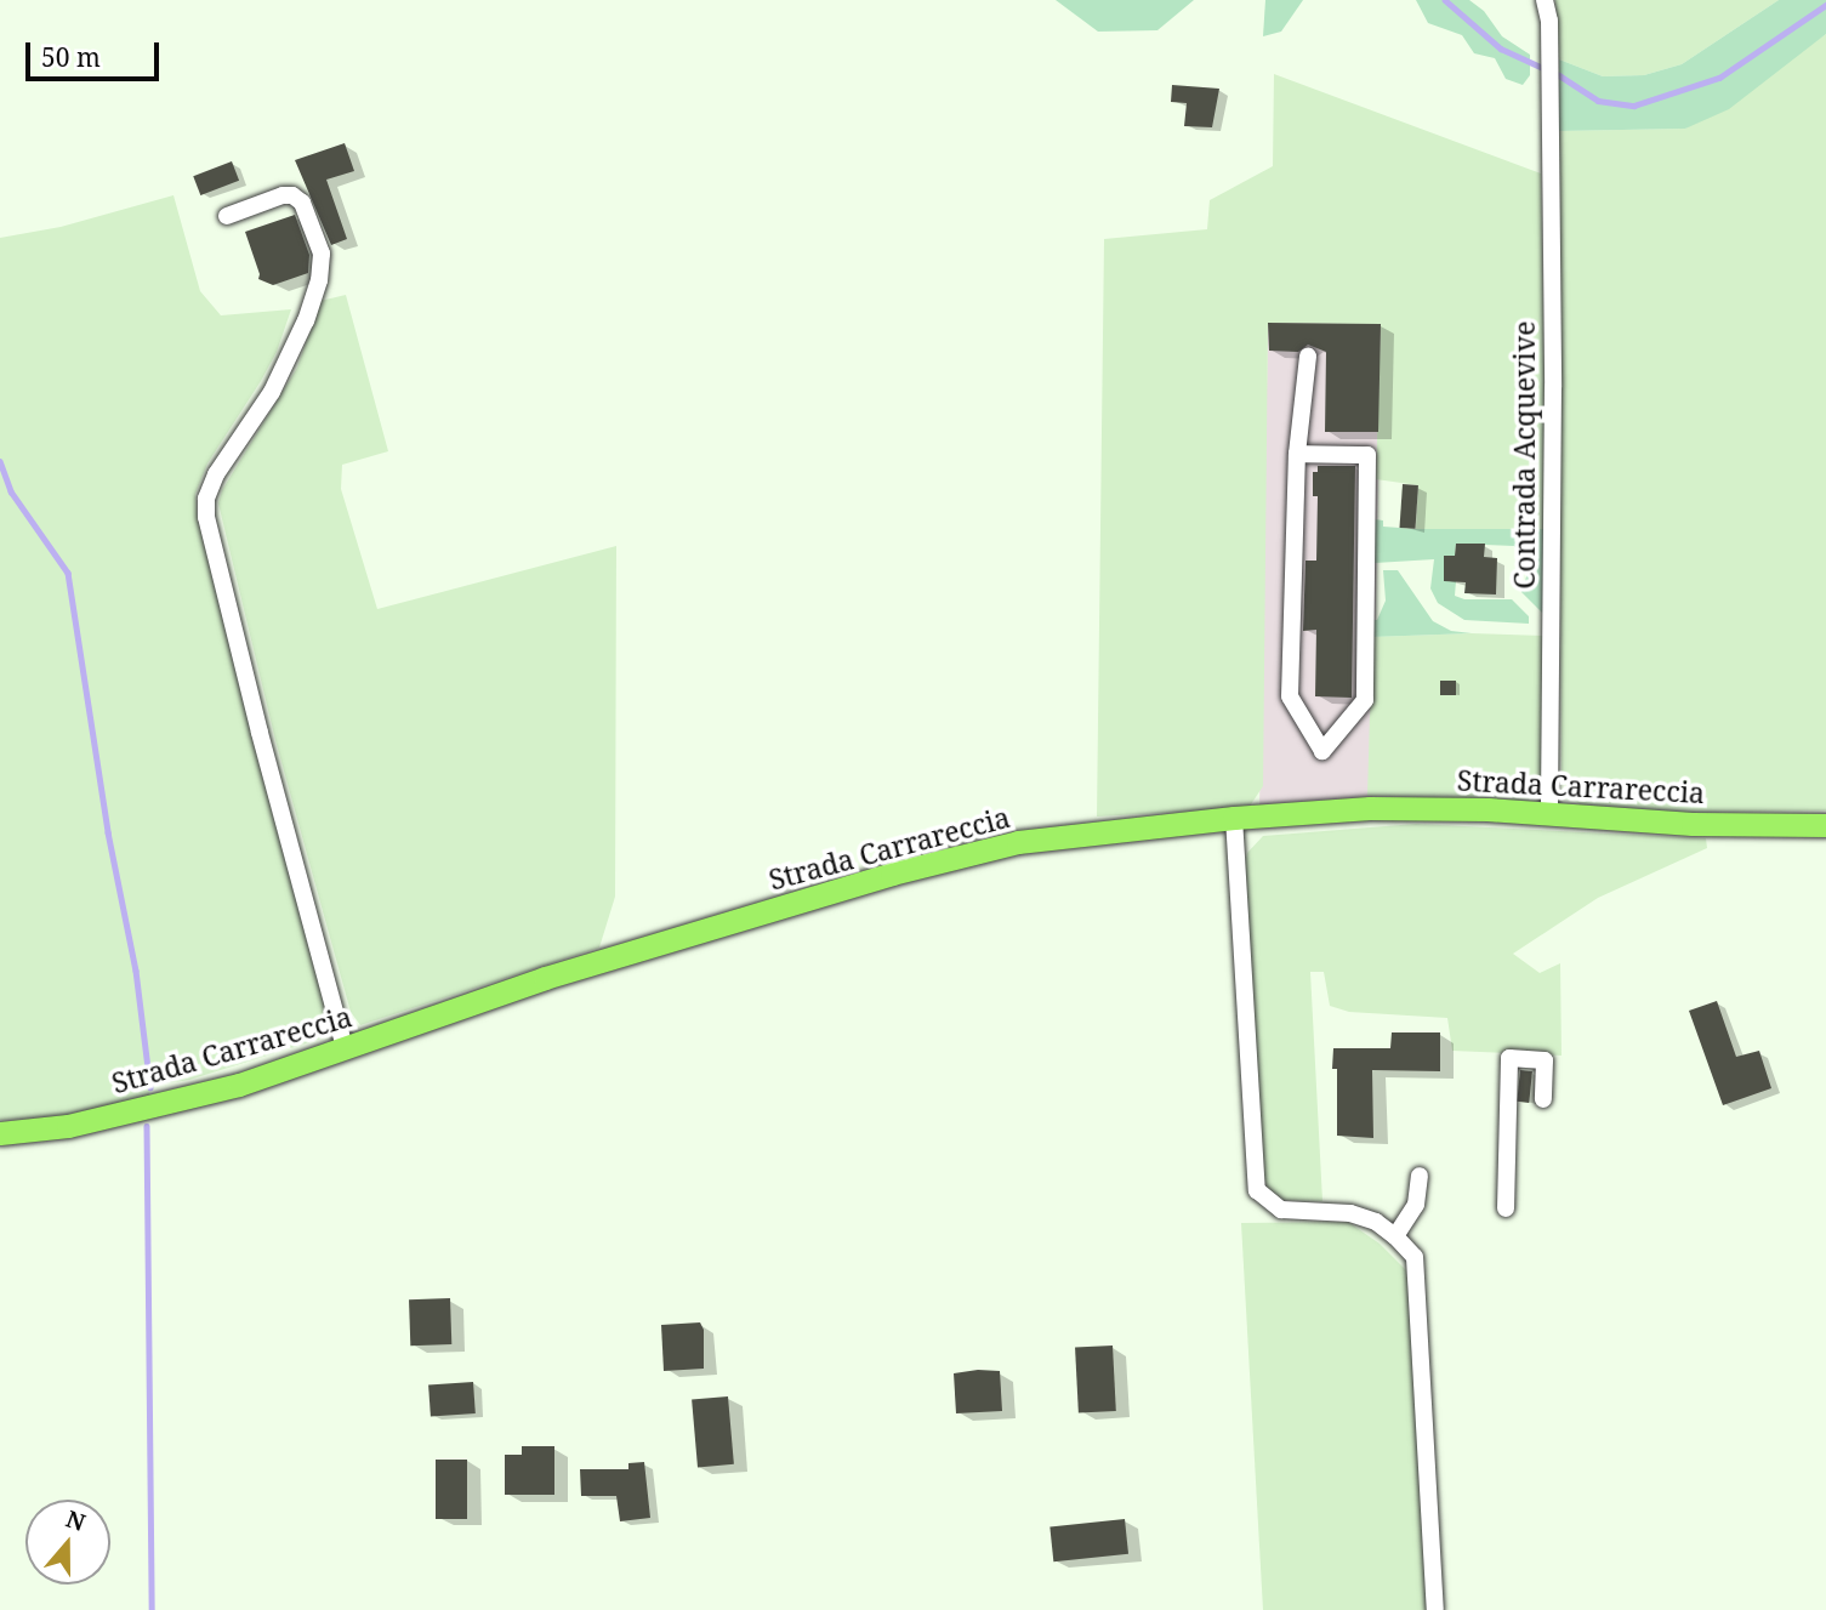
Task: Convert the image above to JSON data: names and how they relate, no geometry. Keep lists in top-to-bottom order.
{
  "streets": {
    "main road": ["Strada Carrareccia"],
    "street": ["Contrada Acquevive"]
  },
  "crossings": [
    ["Contrada Acquevive", "Strada Carrareccia"]
  ],
  "scale_bar": "50 m",
  "north": "top"
}
